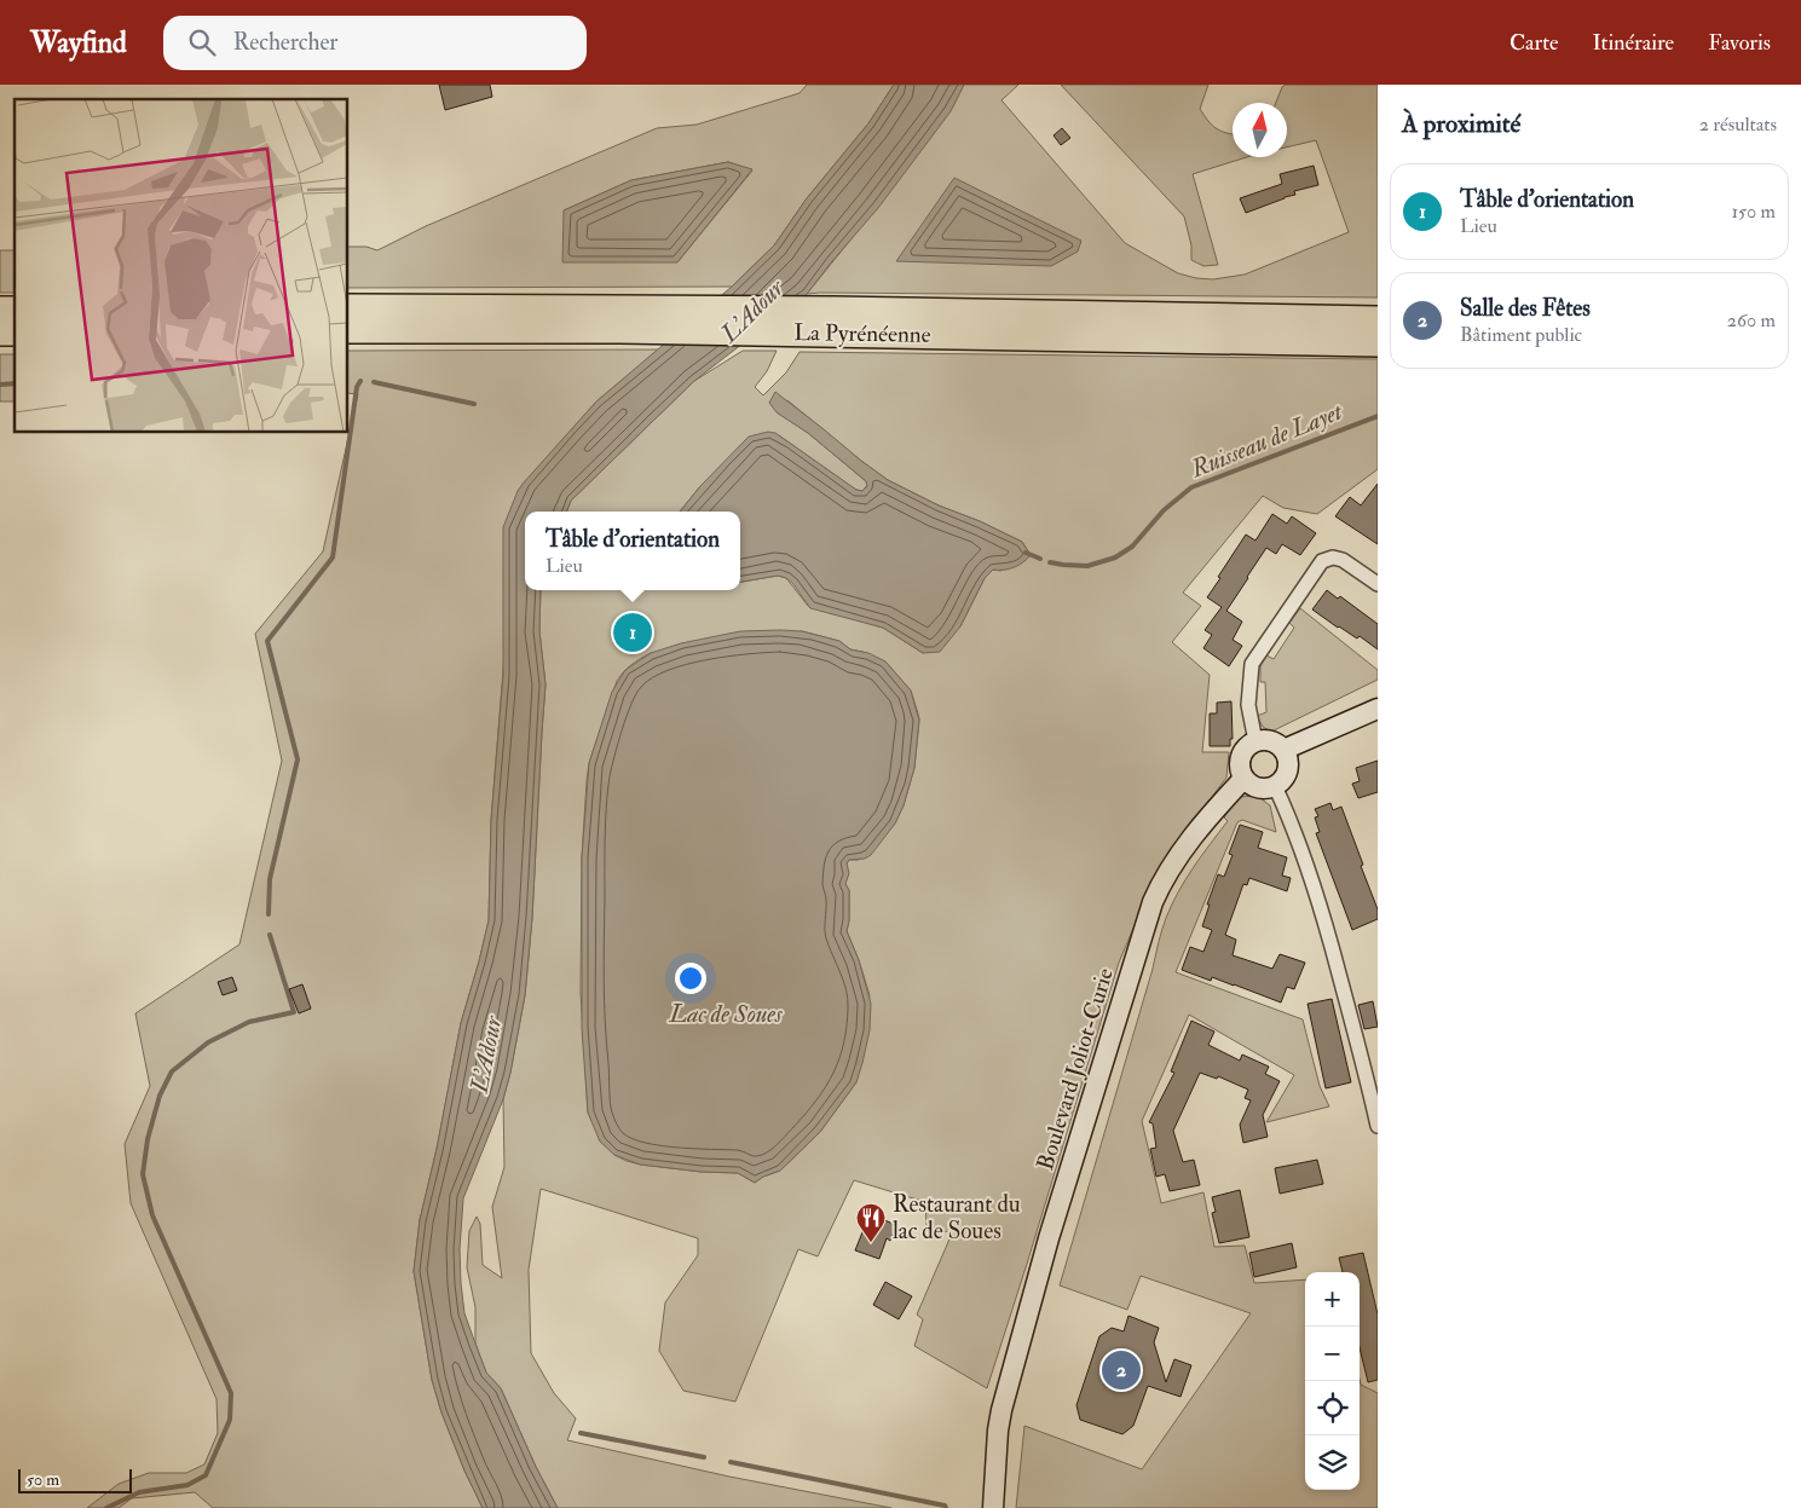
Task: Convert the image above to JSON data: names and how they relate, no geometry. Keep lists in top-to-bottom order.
{
  "streets": {
    "highway": ["La Pyrénéenne"],
    "main road": ["Boulevard Joliot-Curie"]
  },
  "water": ["L'Adour", "Ruisseau de Layet", "Lac de Soues"],
  "places": {
    "restaurant": ["Restaurant du lac de Soues"]
  },
  "scale_bar": "50 m",
  "north": "top",
  "page": {
    "header": "Wayfind",
    "search": "Rechercher",
    "nav": ["Carte", "Itinéraire", "Favoris"],
    "heading": ["À proximité", "2 résultats"],
    "list": [
      {
        "mark": "1",
        "name": "Tâble d'orientation",
        "note": "Lieu",
        "value": "150 m"
      },
      {
        "mark": "2",
        "name": "Salle des Fêtes",
        "note": "Bâtiment public",
        "value": "260 m"
      }
    ],
    "popup": ["Tâble d'orientation", "Lieu"],
    "pins": ["1", "2"],
    "map_buttons": ["+", "−"],
    "scale": "50 m"
  }
}
